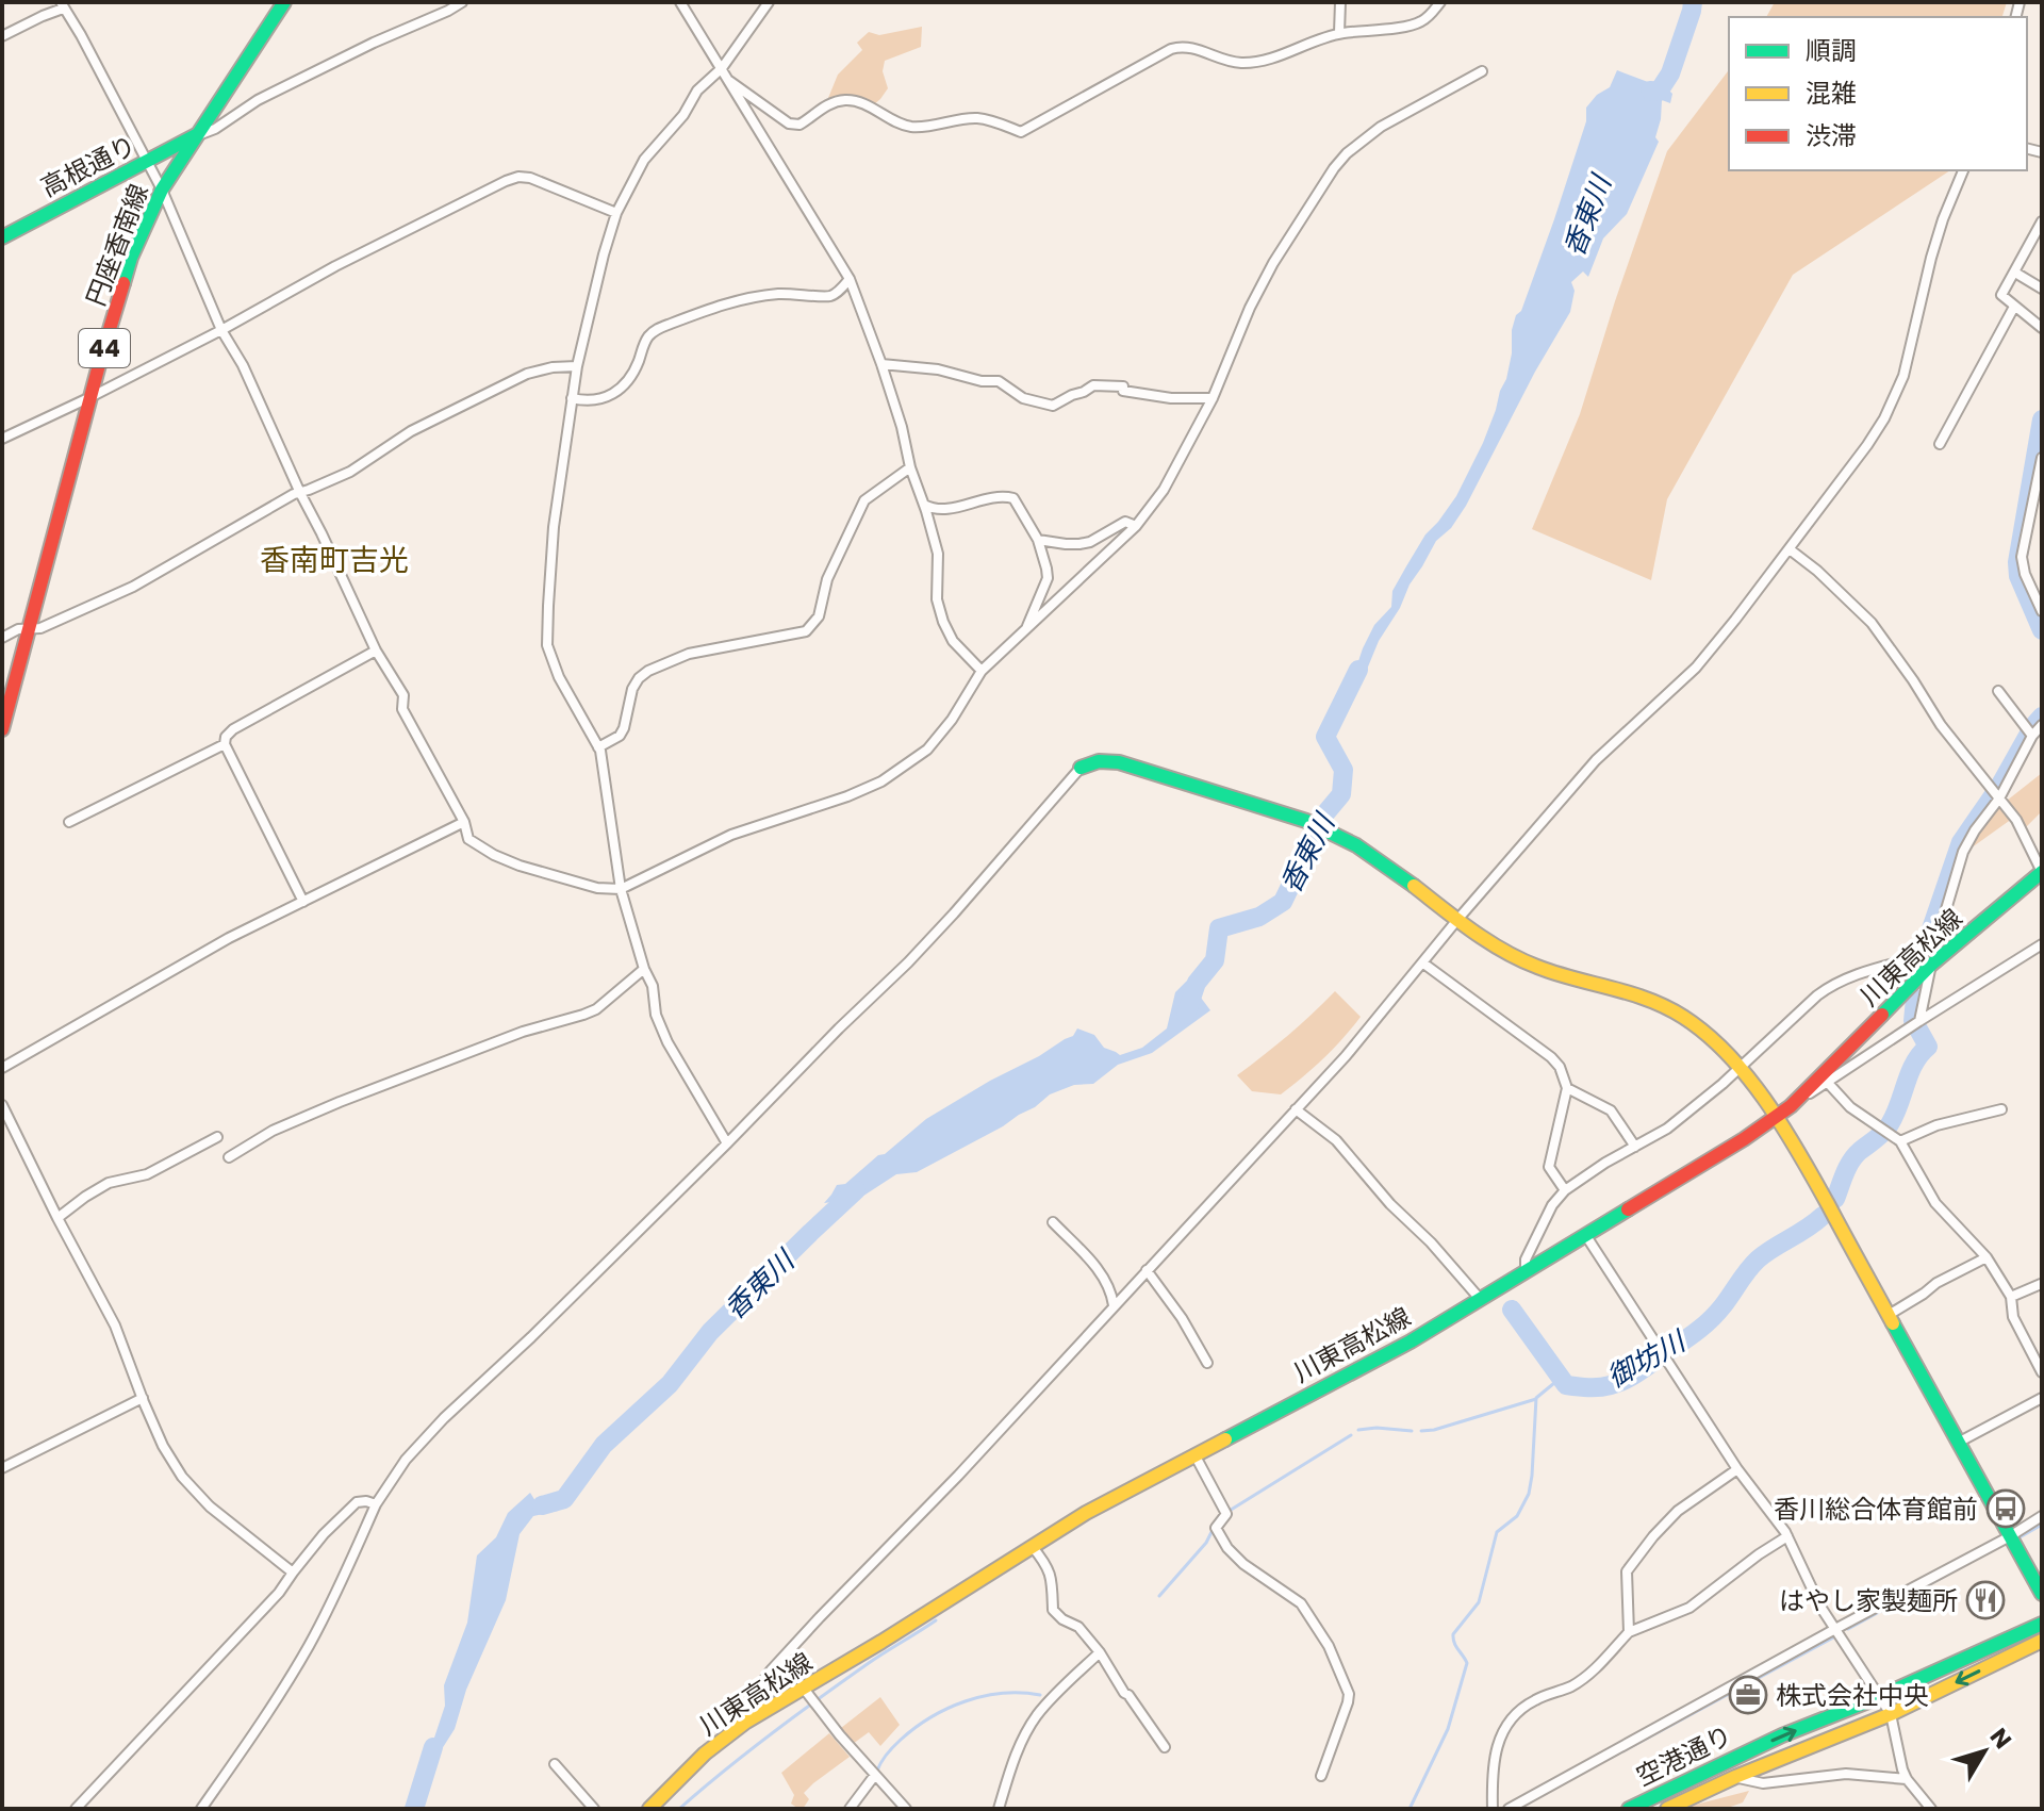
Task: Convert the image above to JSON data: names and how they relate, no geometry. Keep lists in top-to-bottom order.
{
  "streets": {
    "main road": [
      "高根通り",
      "円座香南線",
      "44",
      "川東高松線",
      "空港通り"
    ]
  },
  "crossings": [
    ["高根通り", "円座香南線"]
  ],
  "districts": ["香南町吉光"],
  "water": ["香東川", "御坊川"],
  "places": {
    "bus stop": ["香川総合体育館前"],
    "restaurant": ["はやし家製麺所"],
    "office": ["株式会社中央"]
  },
  "legend": ["順調", "混雑", "渋滞"],
  "north": "top right"
}
